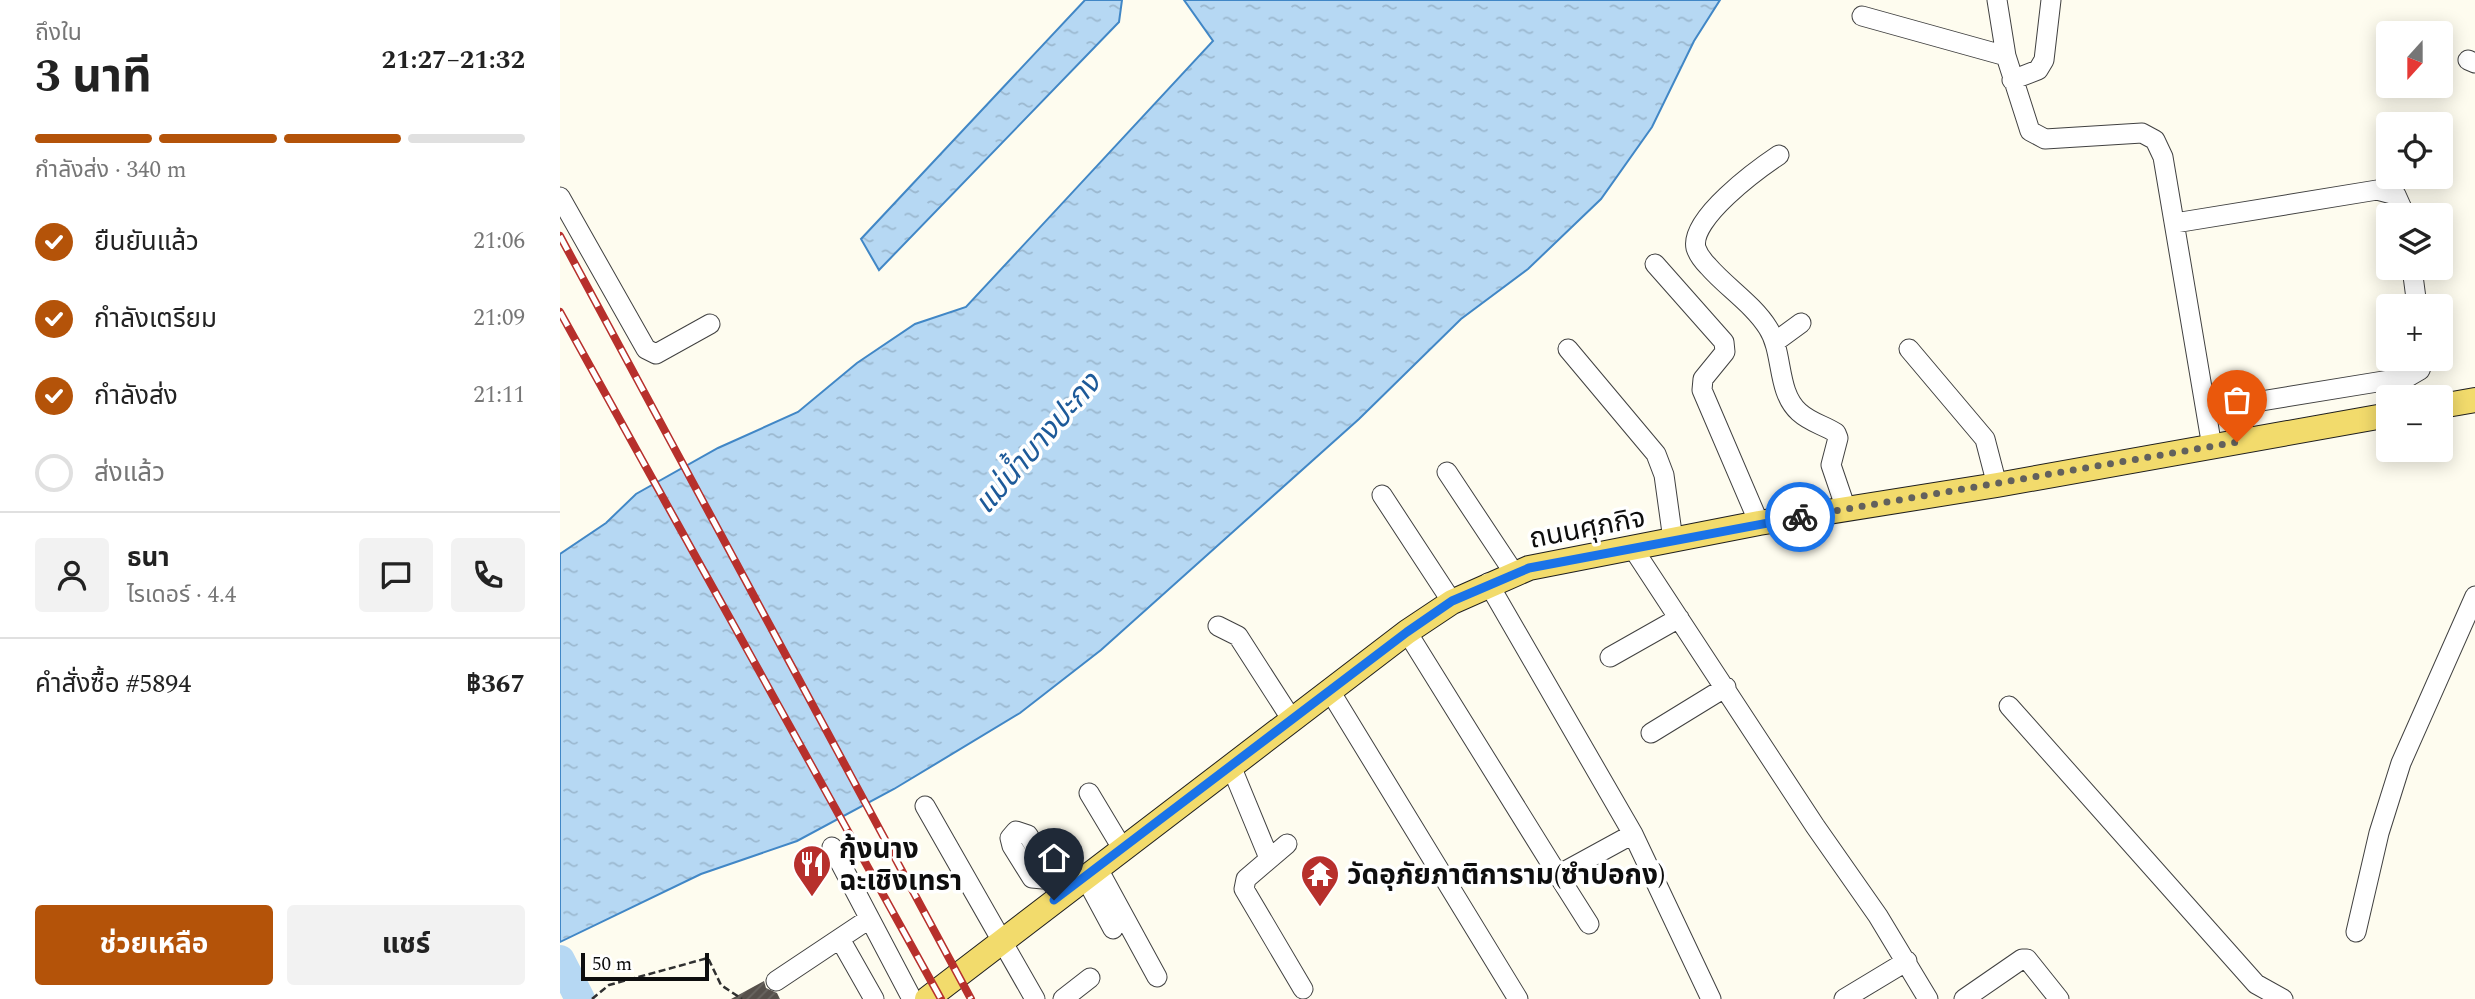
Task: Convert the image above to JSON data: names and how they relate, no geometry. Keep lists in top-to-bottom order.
{
  "streets": {
    "main road": ["ถนนศุภกิจ"]
  },
  "water": ["แม่น้ำบางปะกง"],
  "places": {
    "restaurant": ["กุ้งนาง ฉะเชิงเทรา"],
    "temple": ["วัดอุภัยภาติการาม(ซำปอกง)"]
  },
  "scale_bar": "50 m",
  "north": "bottom",
  "page": {
    "heading": ["3 นาที", "ถึงใน", "21:27–21:32"],
    "panel": [
      "ธนา",
      "ไรเดอร์ · 4.4",
      "คำสั่งซื้อ #5894",
      "฿367"
    ],
    "map_buttons": ["+", "−"],
    "bar": "กำลังส่ง · 340 m",
    "list": [
      ["ยืนยันแล้ว", "21:06"],
      ["กำลังเตรียม", "21:09"],
      ["กำลังส่ง", "21:11"],
      "ส่งแล้ว"
    ],
    "buttons": ["ช่วยเหลือ", "แชร์"],
    "scale": "50 m"
  }
}
